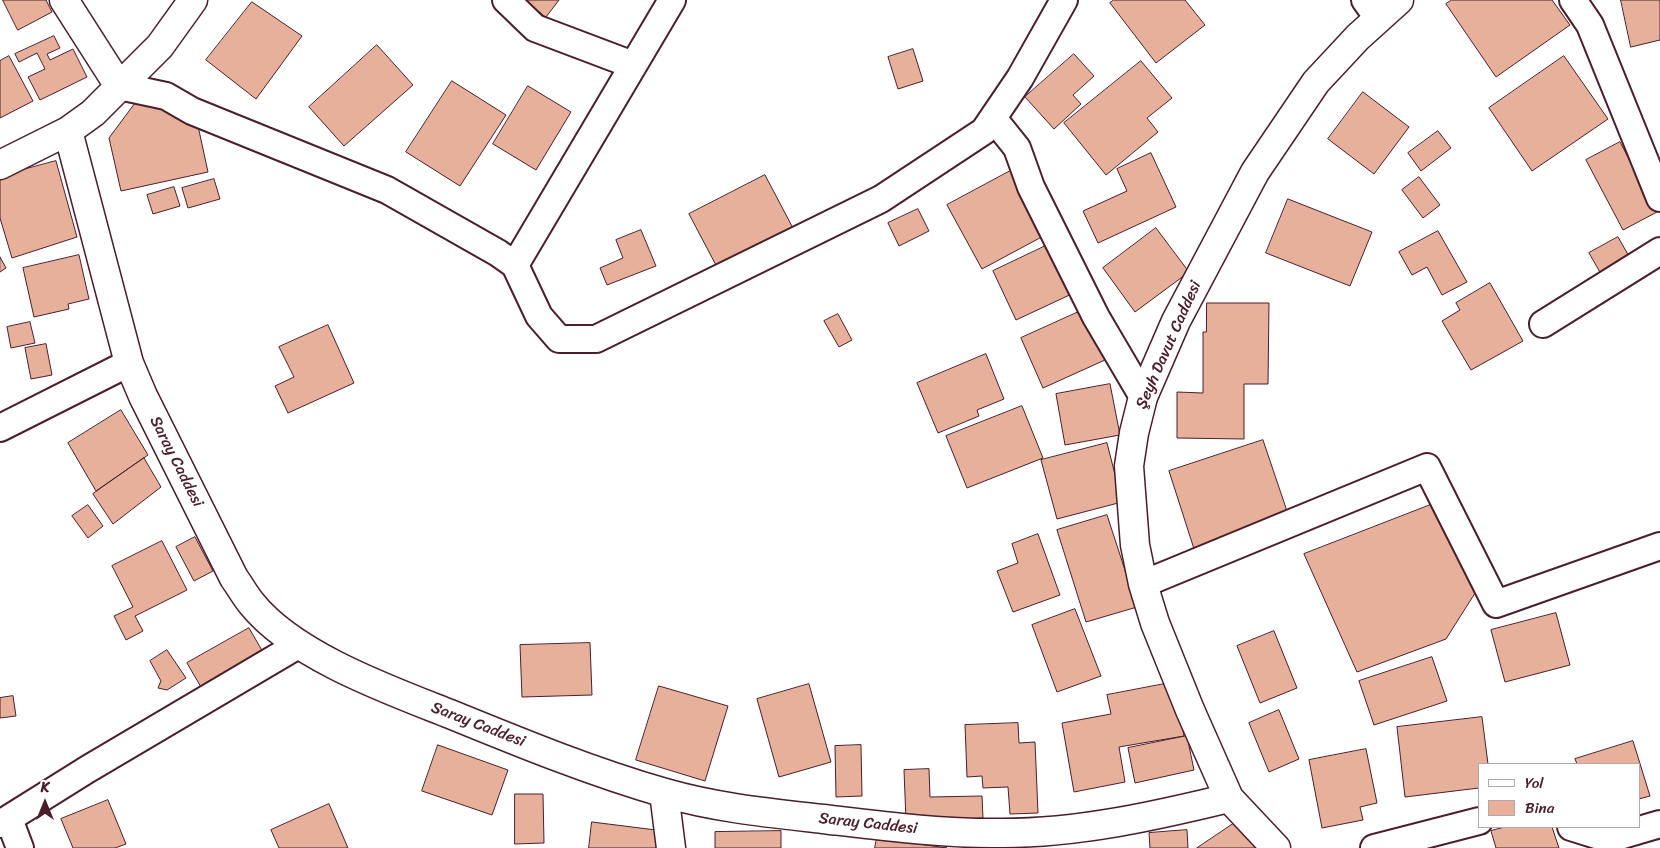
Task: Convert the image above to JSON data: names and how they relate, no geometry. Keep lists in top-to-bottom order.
{
  "streets": {
    "street": ["Şeyh Davut Caddesi", "Saray Caddesi"]
  },
  "crossings": [
    ["Şeyh Davut Caddesi", "Saray Caddesi"]
  ],
  "legend": ["Yol", "Bina"],
  "north": "top"
}
